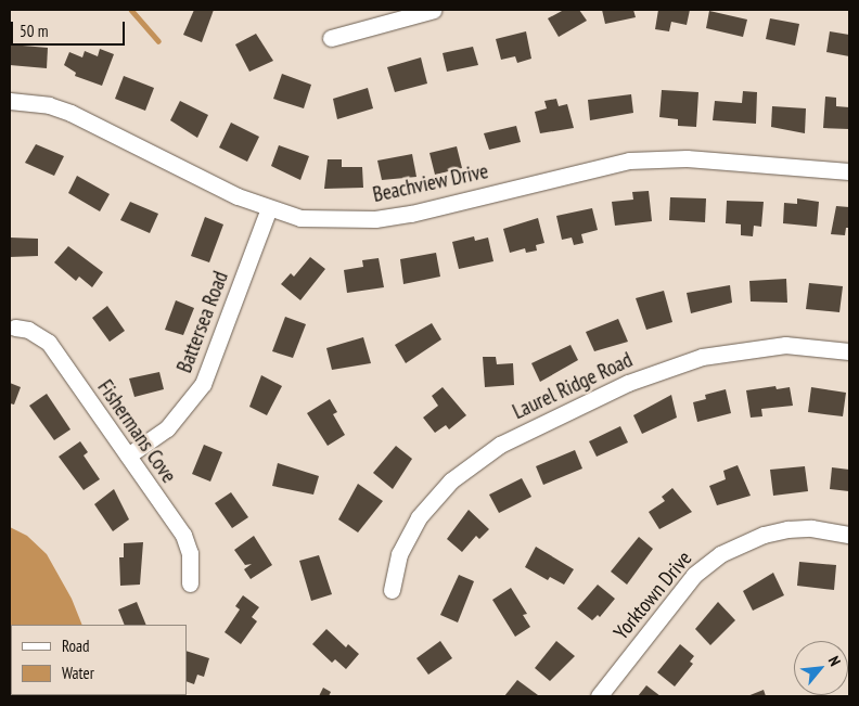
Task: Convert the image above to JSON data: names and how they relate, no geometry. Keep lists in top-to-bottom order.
{
  "streets": {
    "street": [
      "Beachview Drive",
      "Battersea Road",
      "Laurel Ridge Road",
      "Fishermans Cove",
      "Yorktown Drive"
    ]
  },
  "crossings": [
    ["Beachview Drive", "Battersea Road"],
    ["Battersea Road", "Fishermans Cove"]
  ],
  "legend": ["Road", "Water"],
  "scale_bar": "50 m",
  "north": "top right"
}
